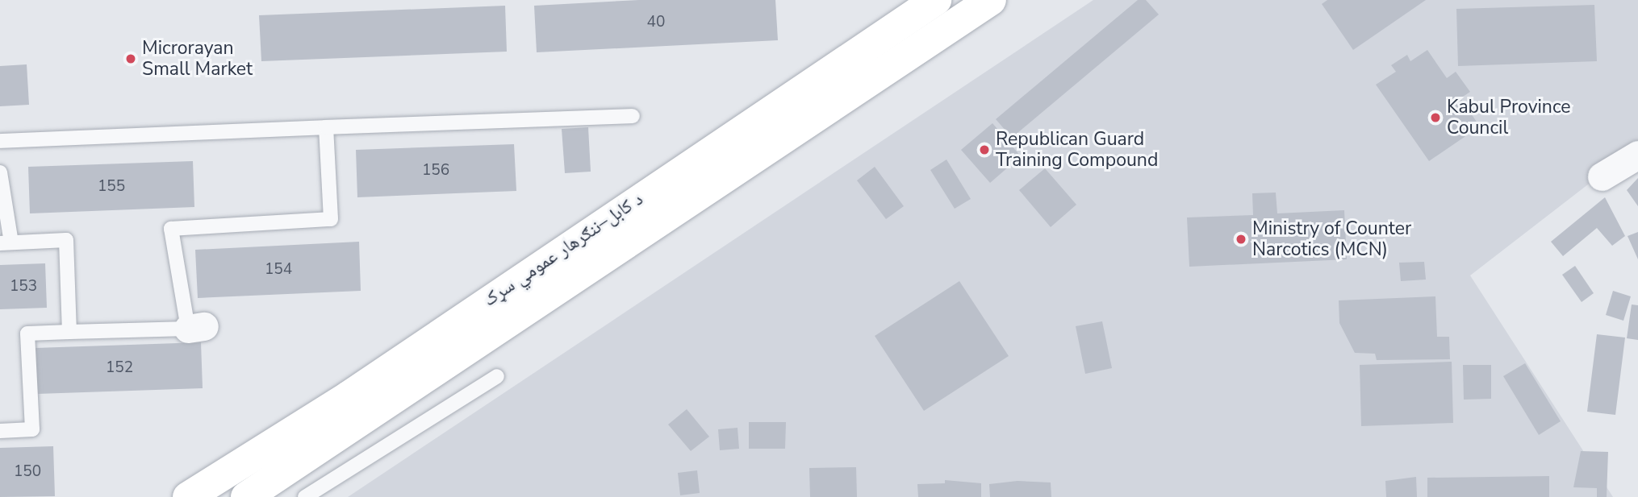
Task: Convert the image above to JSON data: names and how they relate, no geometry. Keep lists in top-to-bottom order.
{
  "streets": {
    "highway": ["د کابل–ننګرهار عمومي سړک"]
  },
  "places": [
    "Microrayan Small Market",
    "Kabul Province Council",
    "Republican Guard Training Compound",
    "Ministry of Counter Narcotics (MCN)"
  ],
  "house_numbers": [
    "40",
    "156",
    "155",
    "154",
    "153",
    "152",
    "150"
  ]
}
